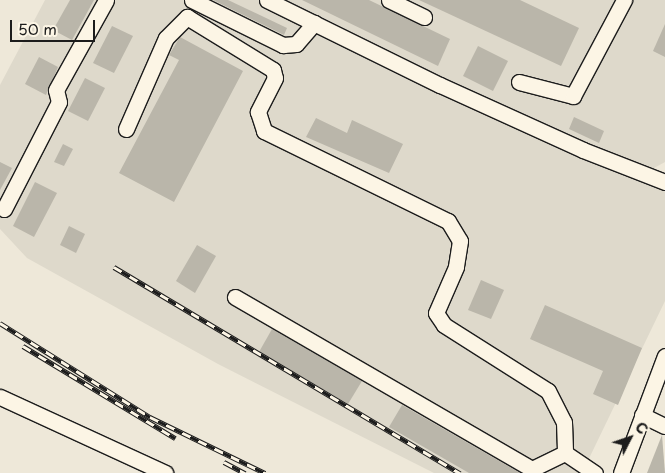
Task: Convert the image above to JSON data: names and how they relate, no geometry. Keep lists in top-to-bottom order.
{
  "scale_bar": "50 m",
  "north": "top right"
}
